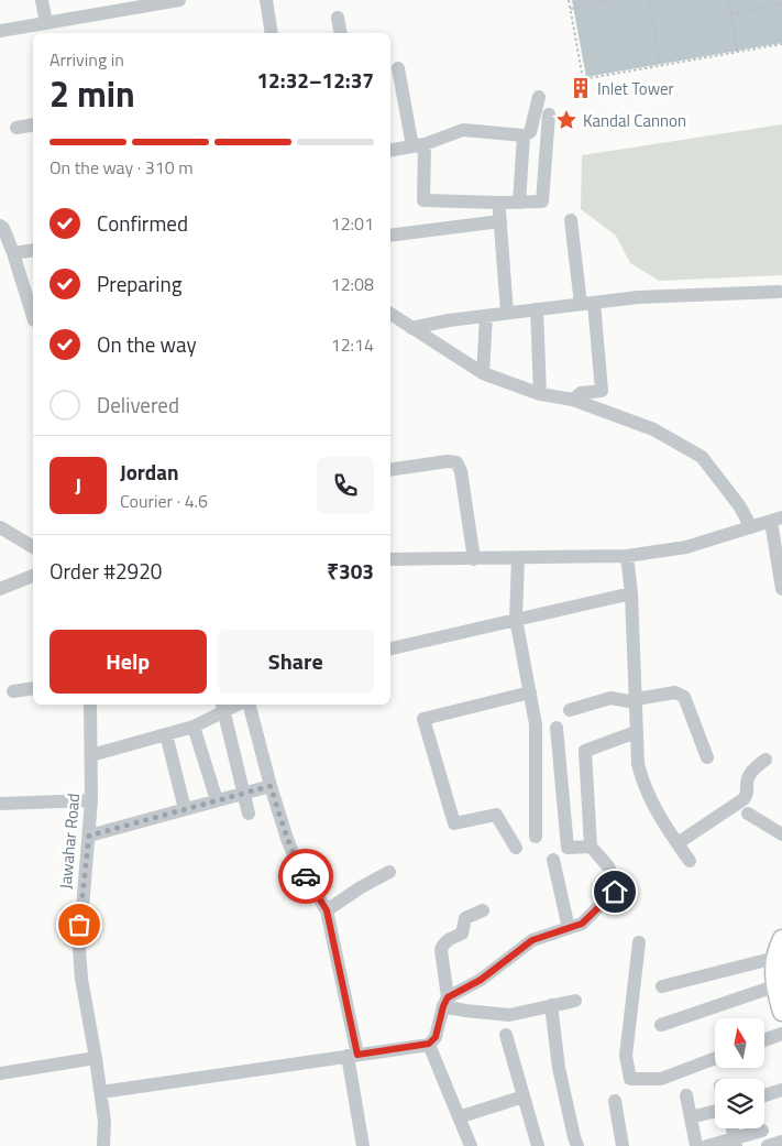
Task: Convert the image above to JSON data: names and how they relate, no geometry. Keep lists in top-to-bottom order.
{
  "streets": {
    "street": ["Jawahar Road"]
  },
  "places": {
    "building": ["Inlet Tower"],
    "place": ["Kandal Cannon"]
  },
  "north": "top",
  "page": {
    "heading": ["2 min", "Arriving in", "12:32–12:37"],
    "panel": [
      "Jordan",
      "Courier · 4.6",
      "Order #2920",
      "₹303"
    ],
    "bar": "On the way · 310 m",
    "list": [
      ["Confirmed", "12:01"],
      ["Preparing", "12:08"],
      ["On the way", "12:14"],
      "Delivered"
    ],
    "round": "J",
    "buttons": ["Help", "Share"]
  }
}
